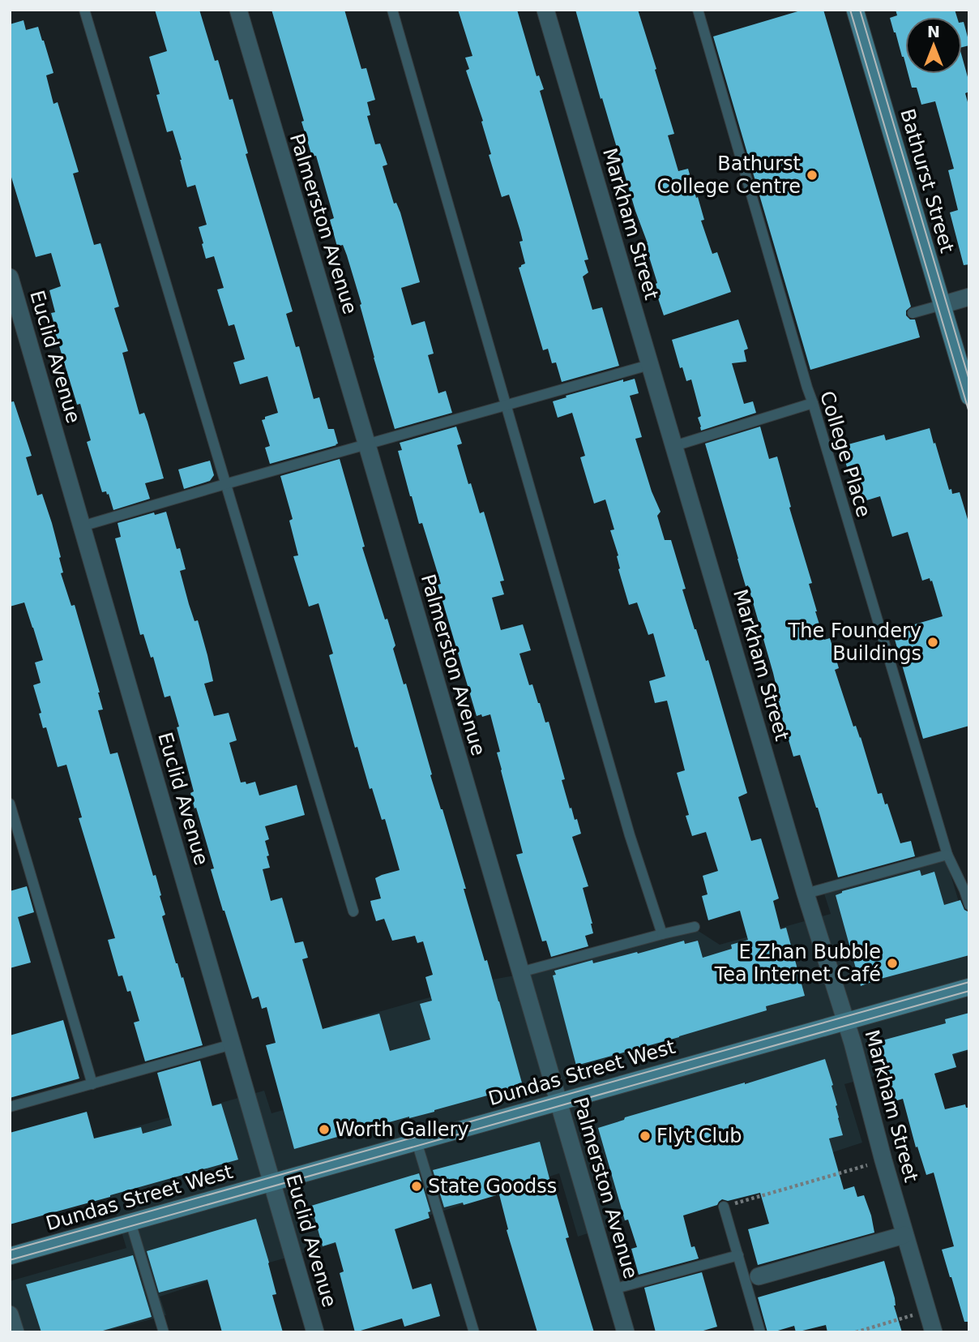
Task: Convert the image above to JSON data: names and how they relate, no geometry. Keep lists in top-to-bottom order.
{
  "streets": {
    "main road": ["Bathurst Street", "Dundas Street West"],
    "street": ["Palmerston Avenue", "Markham Street", "Euclid Avenue"],
    "lane": ["College Place"]
  },
  "crossings": [
    ["Palmerston Avenue", "Dundas Street West"],
    ["Markham Street", "Dundas Street West"],
    ["Euclid Avenue", "Dundas Street West"]
  ],
  "places": [
    "Bathurst College Centre",
    "The Foundery Buildings",
    "E Zhan Bubble Tea Internet Café",
    "Worth Gallery",
    "Flyt Club",
    "State Goodss"
  ],
  "north": "top"
}
